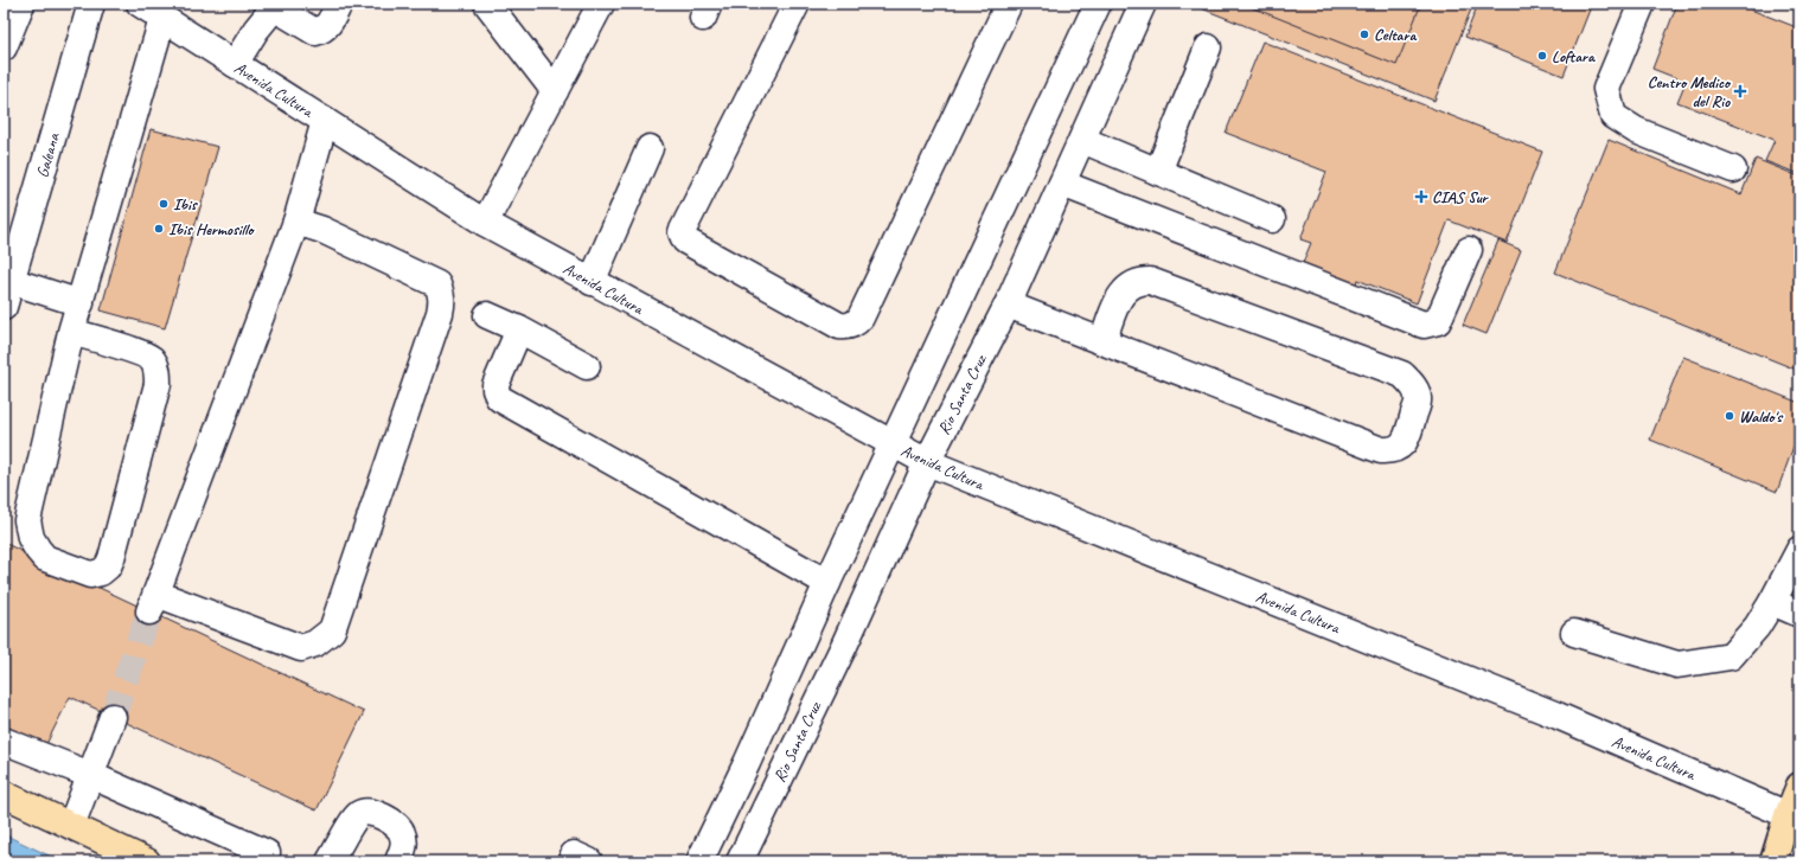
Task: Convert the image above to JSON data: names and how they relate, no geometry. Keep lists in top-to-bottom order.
{
  "streets": {
    "street": ["Avenida Cultura", "Galeana", "Rio Santa Cruz"]
  },
  "crossings": [
    ["Avenida Cultura", "Rio Santa Cruz"]
  ],
  "places": {
    "other": [
      "Celtara",
      "Loftara",
      "Ibis",
      "Ibis Hermosillo",
      "Waldo's"
    ],
    "health": ["Centro Medico del Rio", "CIAS Sur"]
  }
}
